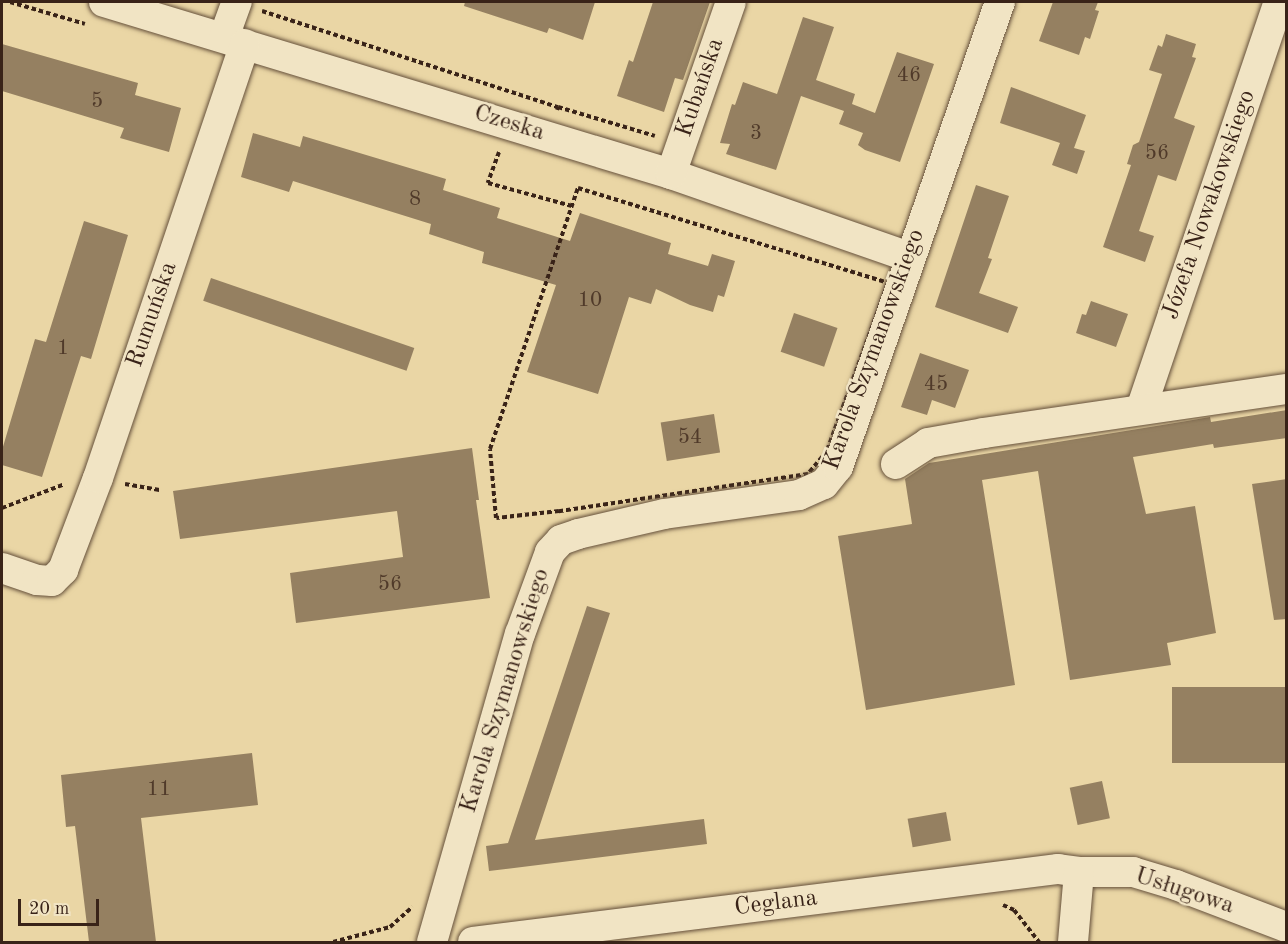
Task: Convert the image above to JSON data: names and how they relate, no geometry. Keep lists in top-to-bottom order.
{
  "streets": {
    "street": [
      "Kubańska",
      "Czeska",
      "Józefa Nowakowskiego",
      "Rumuńska",
      "Karola Szymanowskiego",
      "Usługowa",
      "Ceglana"
    ]
  },
  "crossings": [
    ["Kubańska", "Czeska"],
    ["Czeska", "Rumuńska"],
    ["Czeska", "Karola Szymanowskiego"],
    ["Usługowa", "Ceglana"]
  ],
  "house_numbers": [
    "46",
    "5",
    "3",
    "56",
    "8",
    "10",
    "1",
    "45",
    "54",
    "56",
    "11"
  ],
  "scale_bar": "20 m"
}
